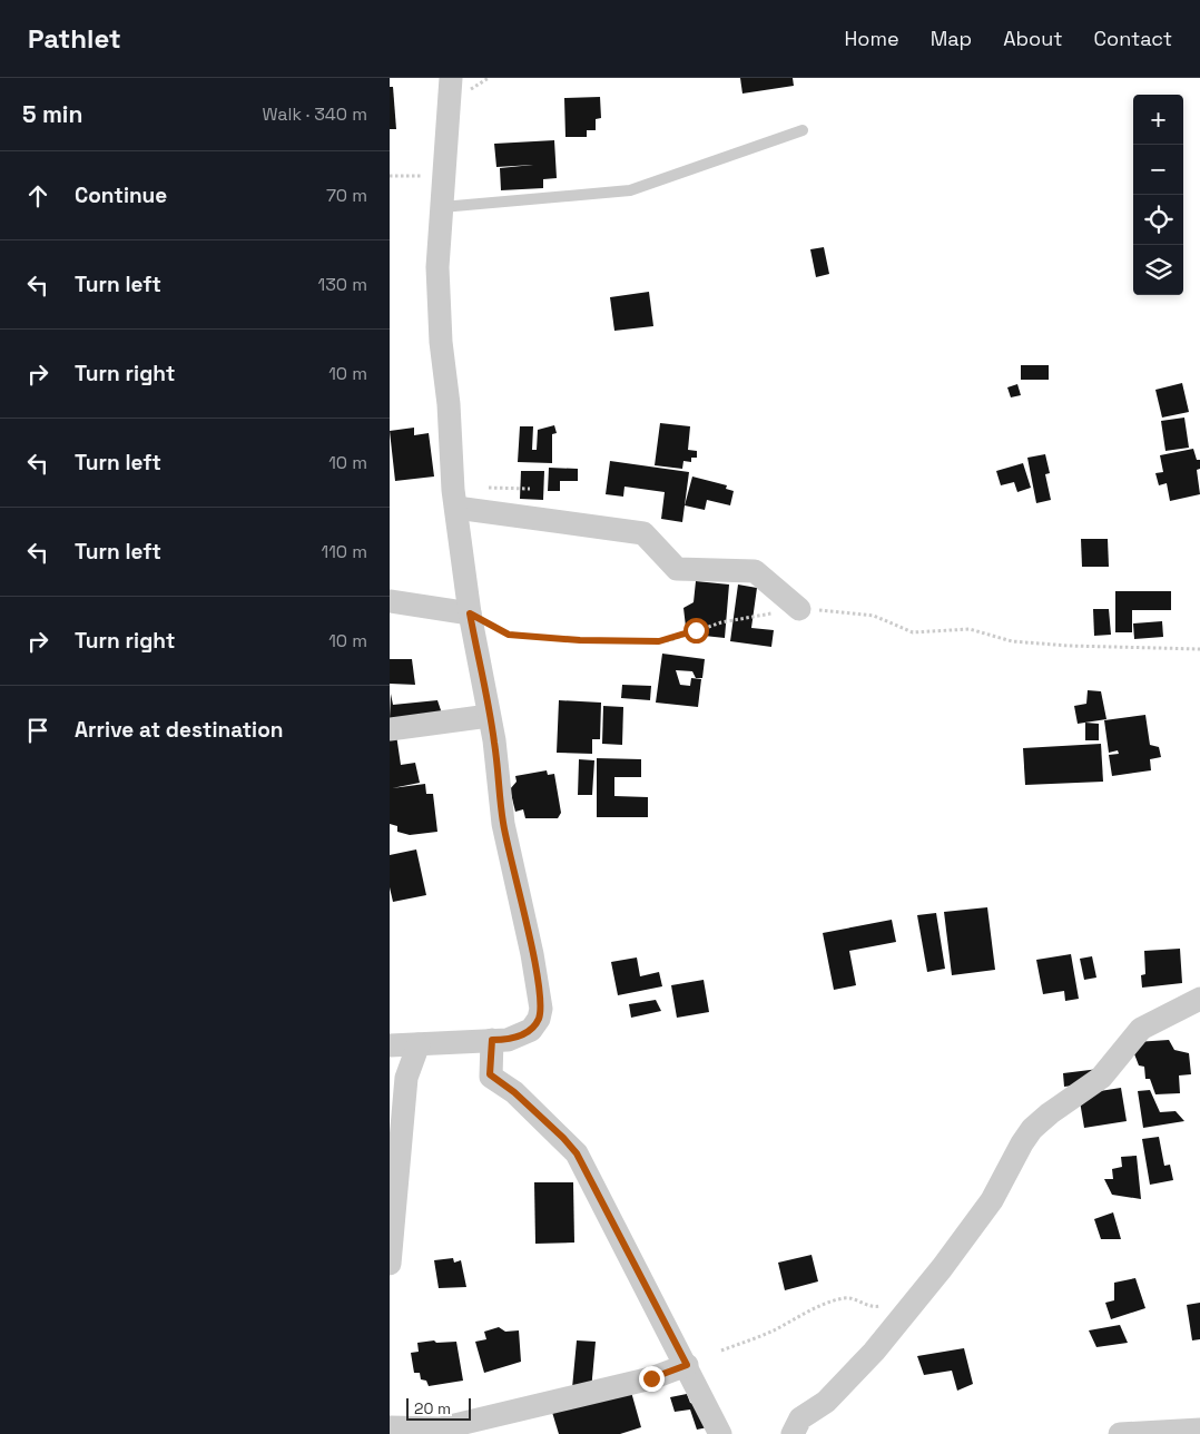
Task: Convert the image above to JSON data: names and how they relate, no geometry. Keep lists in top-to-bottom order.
{
  "scale_bar": "20 m",
  "page": {
    "header": "Pathlet",
    "nav": [
      "Home",
      "Map",
      "About",
      "Contact"
    ],
    "heading": ["5 min", "Walk · 340 m"],
    "map_buttons": ["+", "−"],
    "list": [
      ["Continue", "70 m"],
      ["Turn left", "130 m"],
      ["Turn right", "10 m"],
      ["Turn left", "10 m"],
      ["Turn left", "110 m"],
      ["Turn right", "10 m"],
      "Arrive at destination"
    ],
    "scale": "20 m"
  }
}
